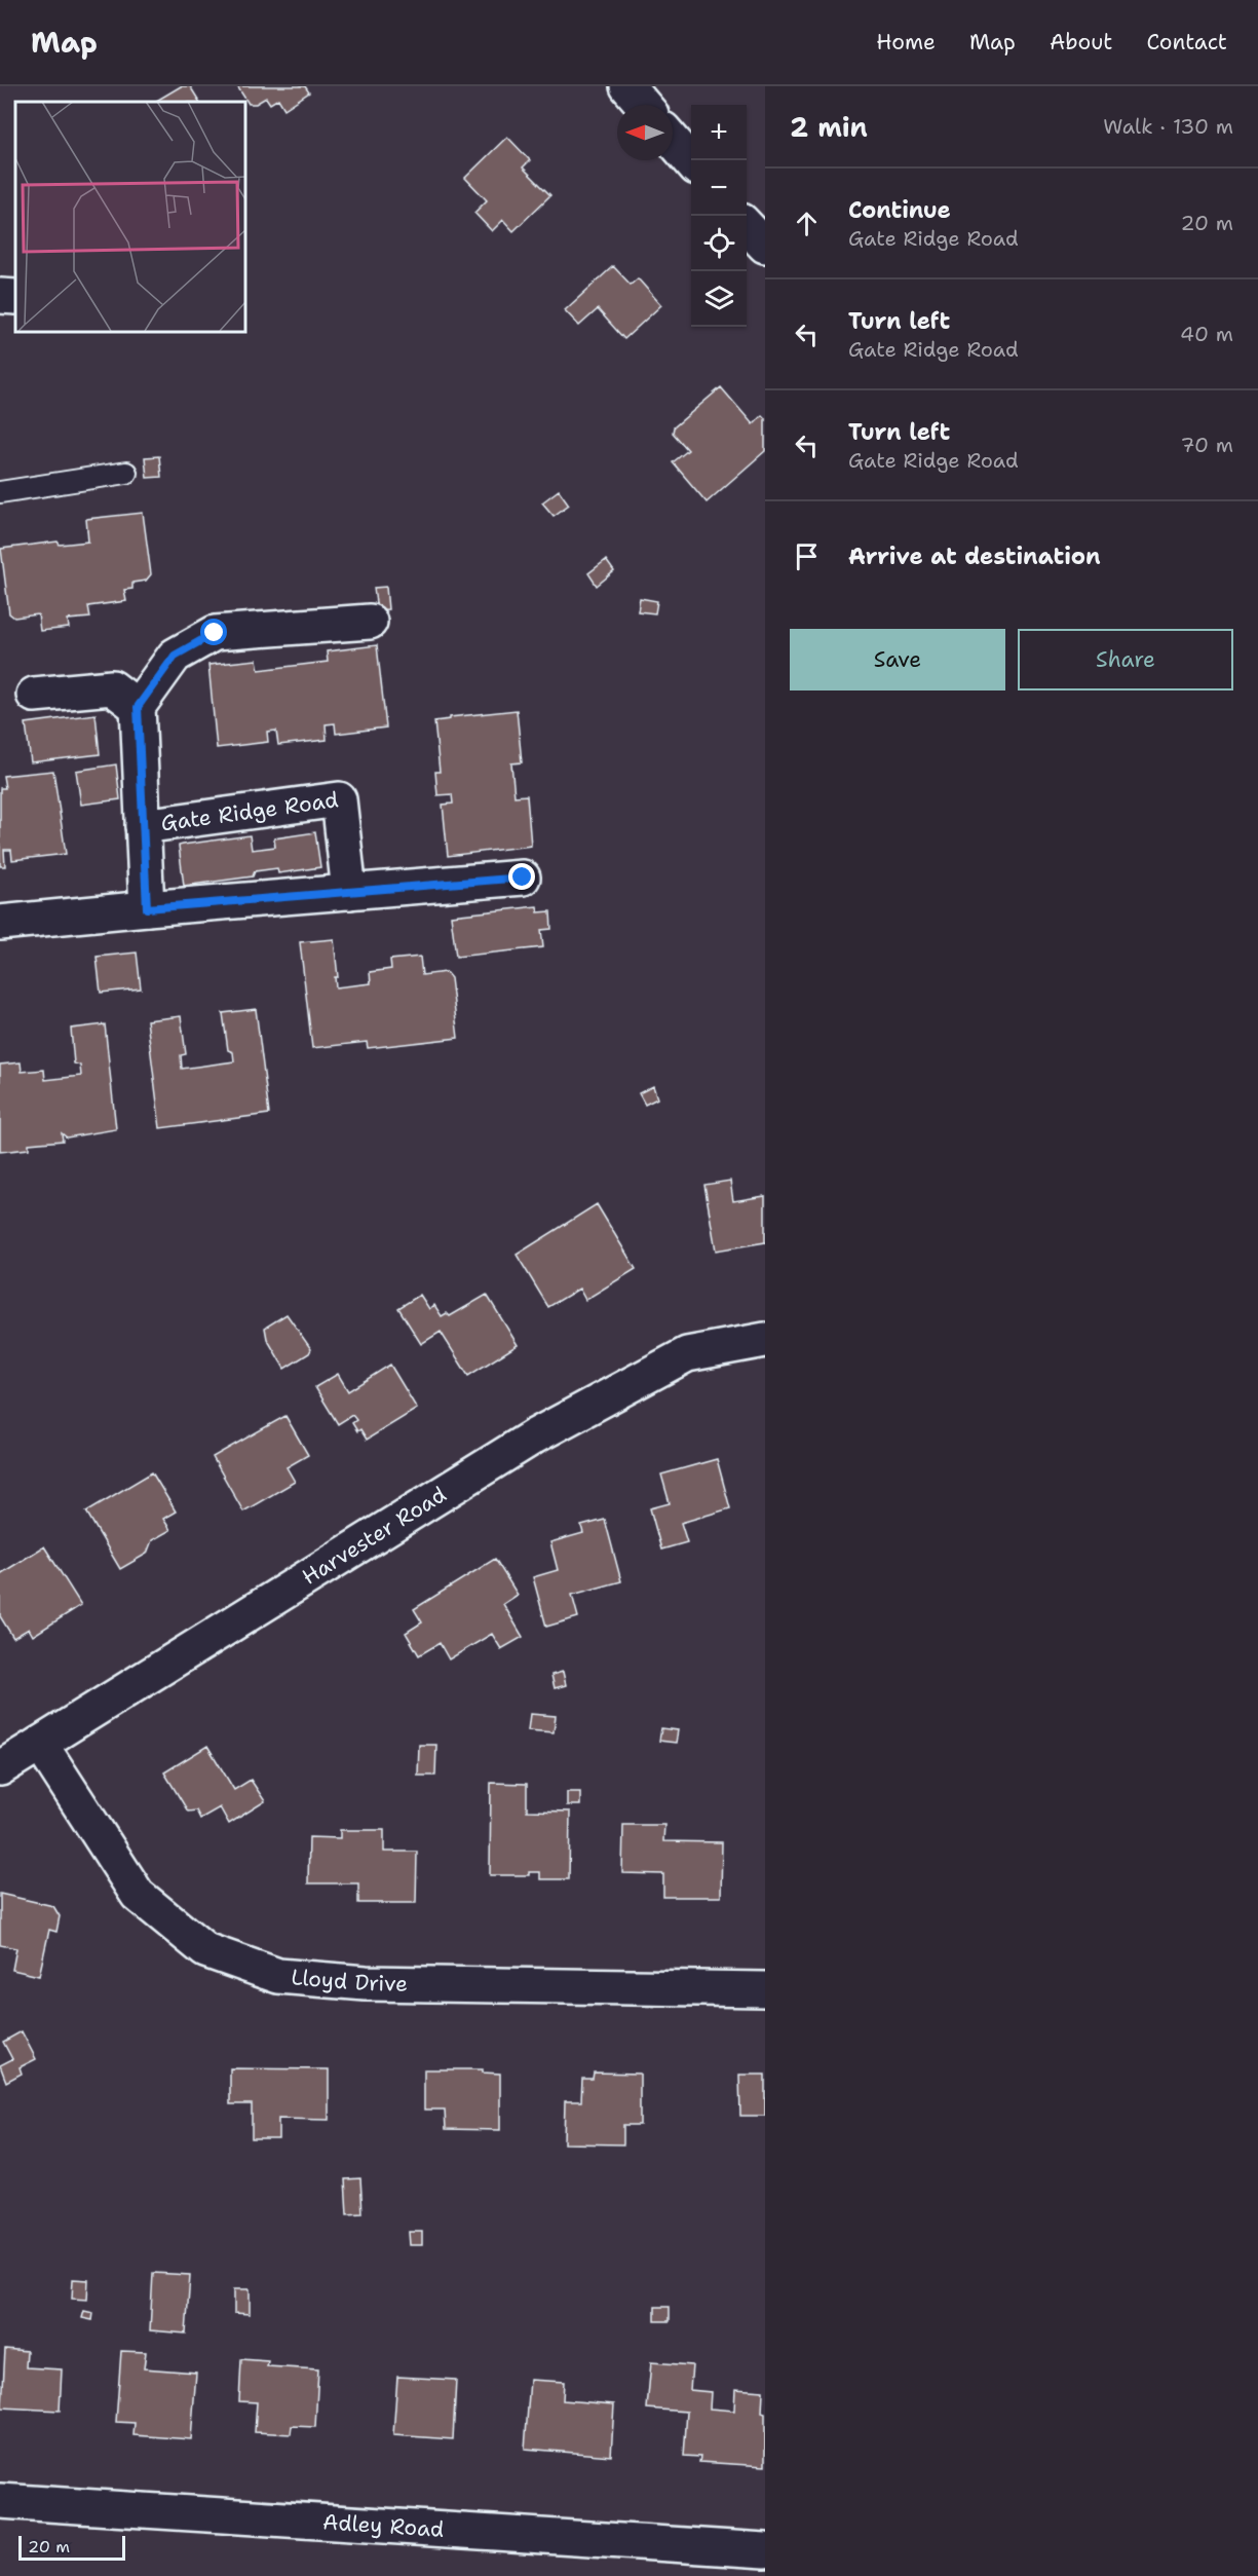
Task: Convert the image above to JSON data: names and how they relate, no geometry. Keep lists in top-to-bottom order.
{
  "streets": {
    "street": [
      "Gate Ridge Road",
      "Harvester Road",
      "Lloyd Drive",
      "Adley Road"
    ]
  },
  "crossings": [
    ["Harvester Road", "Lloyd Drive"]
  ],
  "scale_bar": "20 m",
  "north": "left",
  "page": {
    "header": "Map",
    "nav": [
      "Home",
      "Map",
      "About",
      "Contact"
    ],
    "heading": ["2 min", "Walk · 130 m"],
    "map_buttons": ["+", "−"],
    "list": [
      ["Continue", "Gate Ridge Road", "20 m"],
      ["Turn left", "Gate Ridge Road", "40 m"],
      ["Turn left", "Gate Ridge Road", "70 m"],
      "Arrive at destination"
    ],
    "buttons": ["Save", "Share"],
    "scale": "20 m"
  }
}
